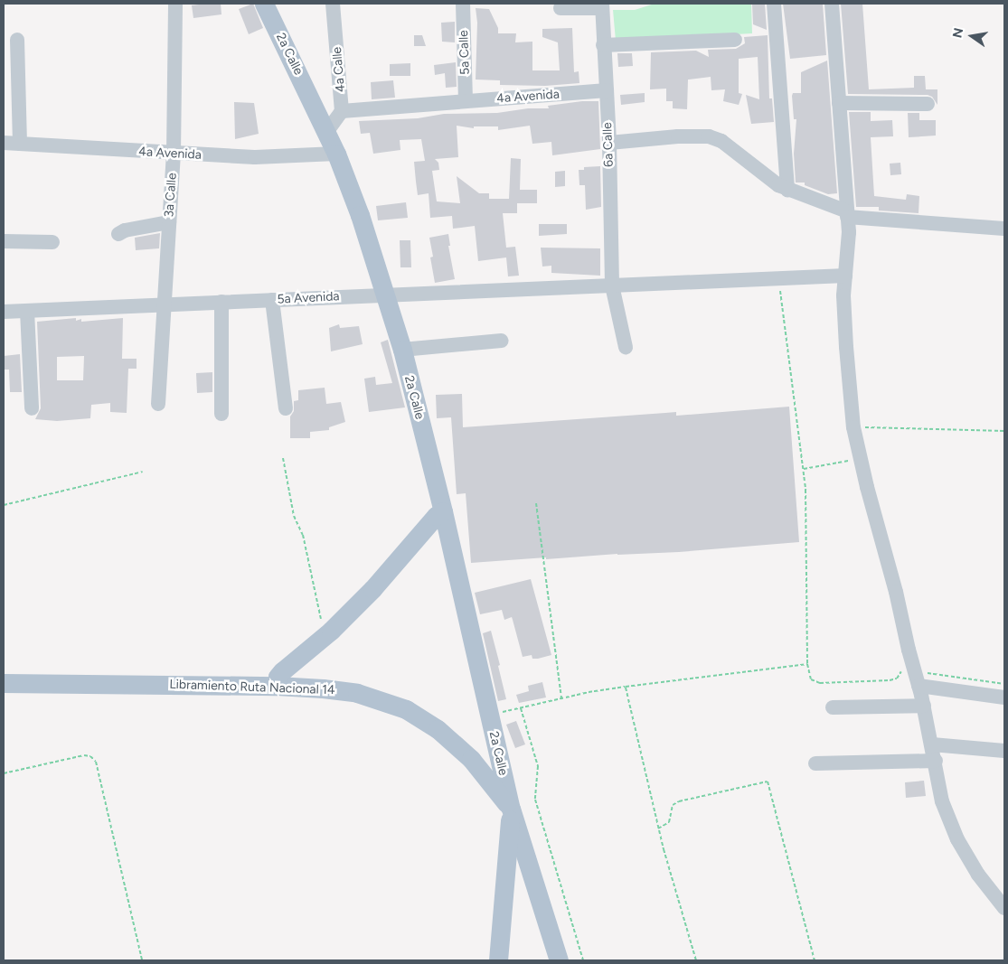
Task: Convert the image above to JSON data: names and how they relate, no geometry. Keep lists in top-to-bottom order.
{
  "streets": {
    "main road": ["2a Calle", "Libramiento Ruta Nacional 14"],
    "street": [
      "5a Calle",
      "4a Calle",
      "4a Avenida",
      "6a Calle",
      "3a Calle",
      "5a Avenida"
    ]
  },
  "crossings": [
    ["5a Calle", "4a Avenida"],
    ["2a Calle", "4a Avenida"],
    ["2a Calle", "5a Avenida"],
    ["2a Calle", "Libramiento Ruta Nacional 14"],
    ["4a Calle", "4a Avenida"],
    ["4a Avenida", "6a Calle"],
    ["4a Avenida", "3a Calle"],
    ["6a Calle", "5a Avenida"],
    ["3a Calle", "5a Avenida"]
  ],
  "north": "left"
}
